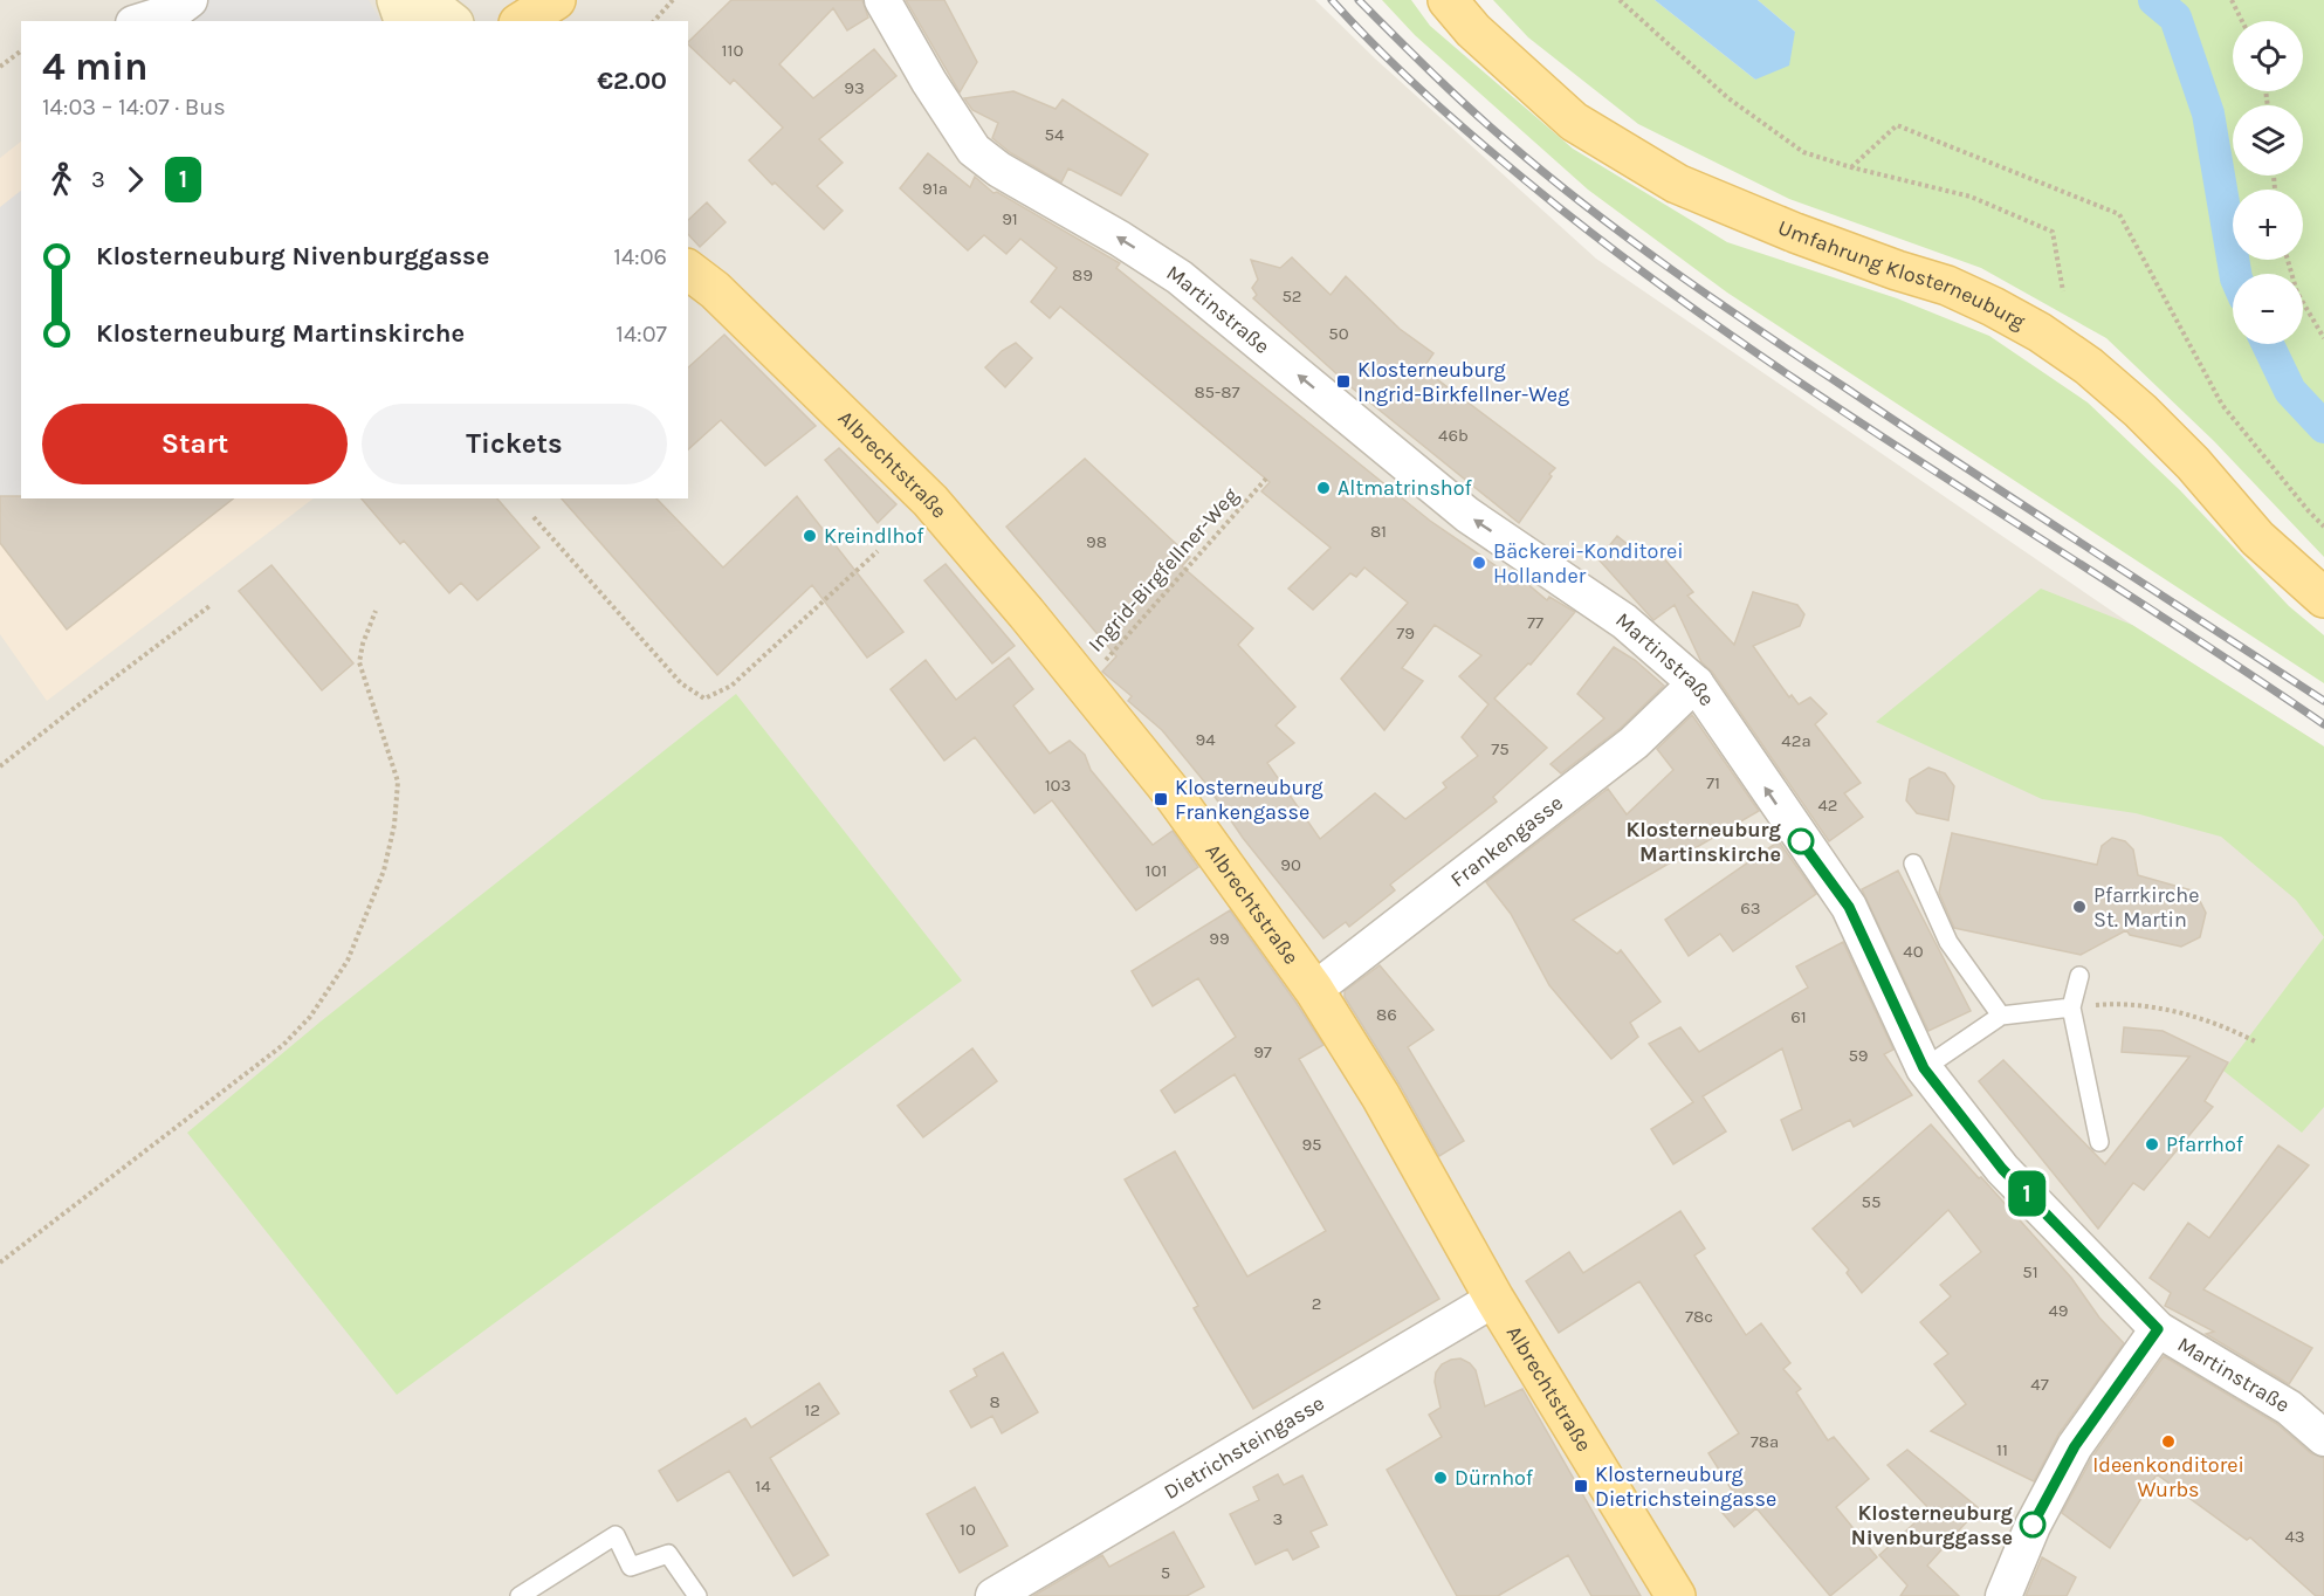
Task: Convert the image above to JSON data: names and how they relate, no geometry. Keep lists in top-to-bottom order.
{
  "streets": {
    "main road": ["Umfahrung Klosterneuburg", "Albrechtstraße"],
    "street": ["Martinstraße", "Frankengasse", "Dietrichsteingasse"],
    "path": ["Ingrid-Birgfellner-Weg"]
  },
  "crossings": [
    ["Martinstraße", "Frankengasse"],
    ["Albrechtstraße", "Ingrid-Birgfellner-Weg"],
    ["Albrechtstraße", "Frankengasse"],
    ["Albrechtstraße", "Dietrichsteingasse"]
  ],
  "one_way": ["Martinstraße"],
  "places": {
    "transit": ["Klosterneuburg Ingrid-Birkfellner-Weg", "Klosterneuburg Frankengasse", "Klosterneuburg Dietrichsteingasse"],
    "other": [
      "Altmatrinshof",
      "Kreindlhof",
      "Bäckerei-Konditorei Hollander",
      "Klosterneuburg Martinskirche",
      "Pfarrkirche St. Martin",
      "Pfarrhof",
      "Ideenkonditorei Wurbs",
      "Dürnhof",
      "Klosterneuburg Nivenburggasse"
    ]
  },
  "lines": ["bus line 1"],
  "house_numbers": [
    "110",
    "93",
    "54",
    "91a",
    "91",
    "89",
    "52",
    "50",
    "85-87",
    "46b",
    "81",
    "98",
    "77",
    "79",
    "94",
    "42a",
    "75",
    "71",
    "103",
    "42",
    "90",
    "101",
    "63",
    "99",
    "40",
    "86",
    "61",
    "97",
    "59",
    "95",
    "55",
    "51",
    "2",
    "49",
    "78c",
    "47",
    "8",
    "12",
    "78a",
    "11",
    "14",
    "3",
    "10",
    "43",
    "5"
  ],
  "page": {
    "on_map": "1",
    "map_buttons": ["+", "−"],
    "heading": ["4 min", "14:03 – 14:07 · Bus", "€2.00"],
    "legs": ["3", "1"],
    "list": [
      {
        "name": "Klosterneuburg Nivenburggasse",
        "value": "14:06"
      },
      {
        "name": "Klosterneuburg Martinskirche",
        "value": "14:07"
      }
    ],
    "buttons": ["Start", "Tickets"]
  }
}
